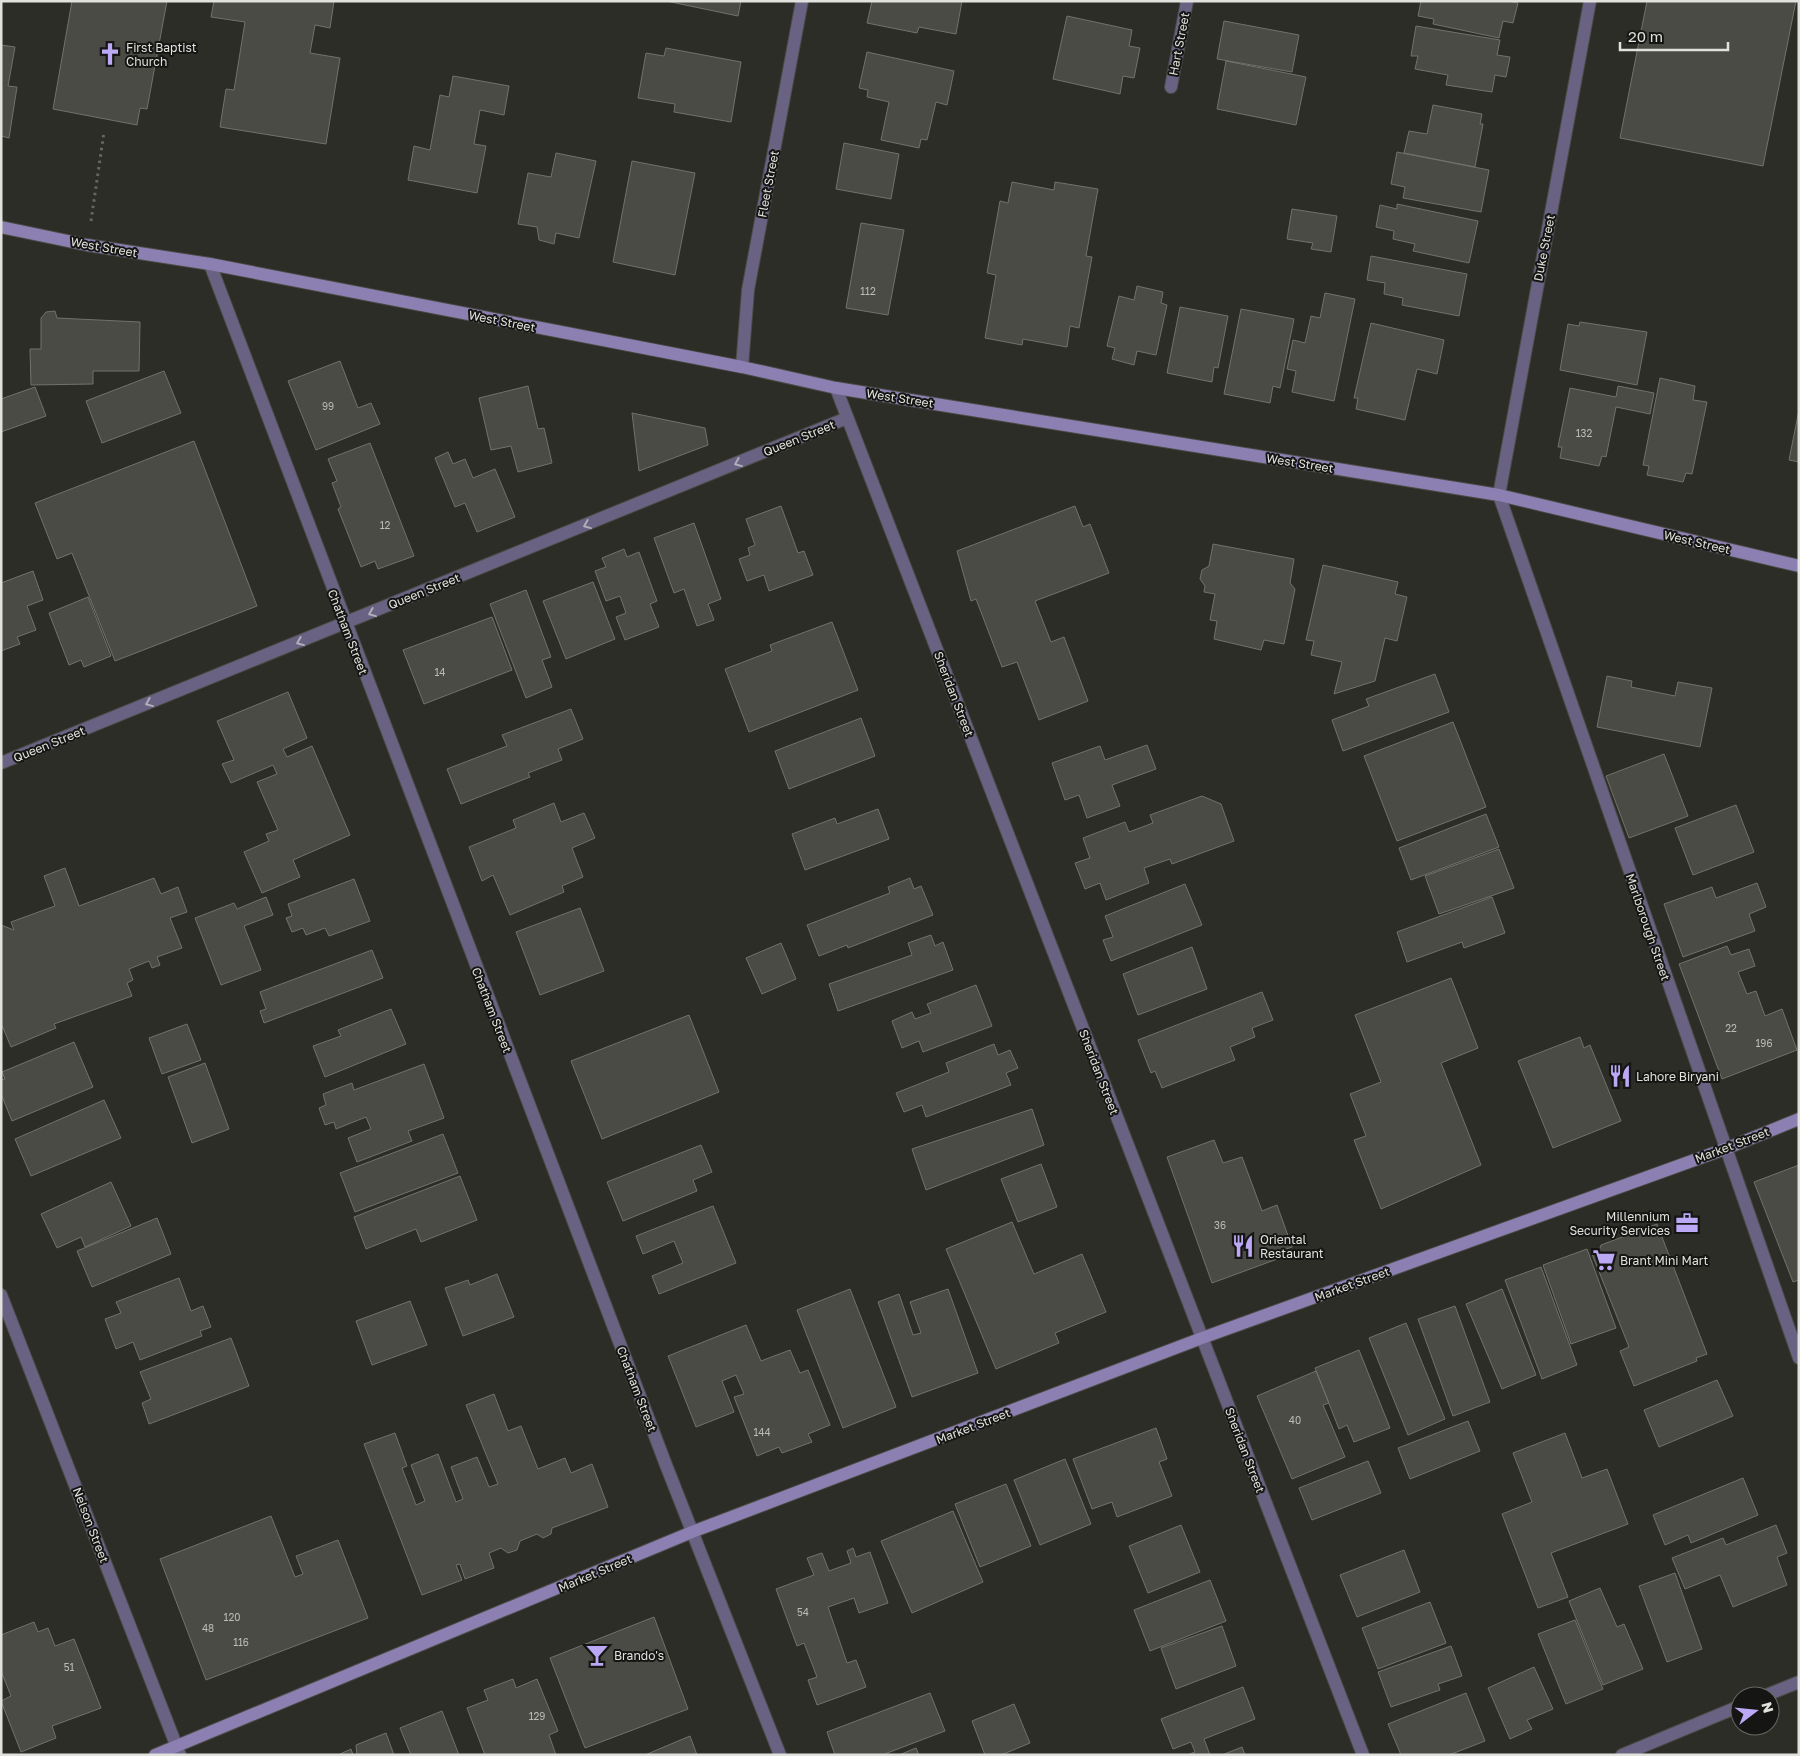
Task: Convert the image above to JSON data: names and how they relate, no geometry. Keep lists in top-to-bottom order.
{
  "streets": {
    "main road": ["West Street", "Market Street"],
    "street": [
      "Hart Street",
      "Fleet Street",
      "Duke Street",
      "Queen Street",
      "Chatham Street",
      "Sheridan Street",
      "Marlborough Street",
      "Nelson Street"
    ]
  },
  "crossings": [
    ["Fleet Street", "West Street"],
    ["West Street", "Duke Street"],
    ["West Street", "Chatham Street"],
    ["West Street", "Sheridan Street"],
    ["West Street", "Marlborough Street"],
    ["Duke Street", "Marlborough Street"],
    ["Queen Street", "Chatham Street"],
    ["Queen Street", "Sheridan Street"],
    ["Chatham Street", "Market Street"],
    ["Sheridan Street", "Market Street"],
    ["Marlborough Street", "Market Street"],
    ["Market Street", "Nelson Street"]
  ],
  "one_way": ["Queen Street"],
  "places": {
    "church": ["First Baptist Church"],
    "restaurant": ["Lahore Biryani", "Oriental Restaurant"],
    "office": ["Millennium Security Services"],
    "supermarket": ["Brant Mini Mart"],
    "bar": ["Brando's"]
  },
  "house_numbers": [
    "112",
    "99",
    "132",
    "12",
    "14",
    "22",
    "196",
    "36",
    "40",
    "144",
    "54",
    "120",
    "48",
    "116",
    "51",
    "129"
  ],
  "scale_bar": "20 m",
  "north": "right"
}
